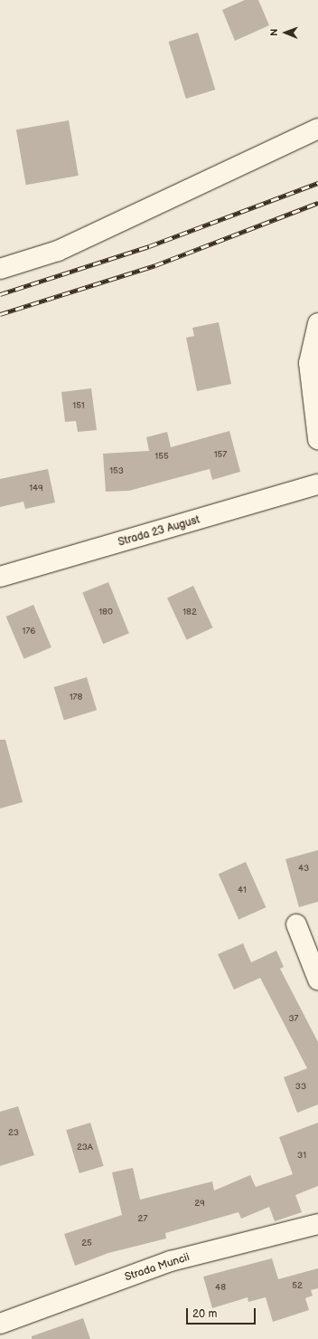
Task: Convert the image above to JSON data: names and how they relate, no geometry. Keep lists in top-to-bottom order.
{
  "streets": {
    "street": ["Strada 23 August", "Strada Muncii"]
  },
  "house_numbers": [
    "151",
    "157",
    "155",
    "153",
    "149",
    "180",
    "182",
    "176",
    "178",
    "43",
    "41",
    "37",
    "33",
    "23",
    "23A",
    "31",
    "29",
    "27",
    "25",
    "52",
    "48"
  ],
  "scale_bar": "20 m",
  "north": "left"
}
